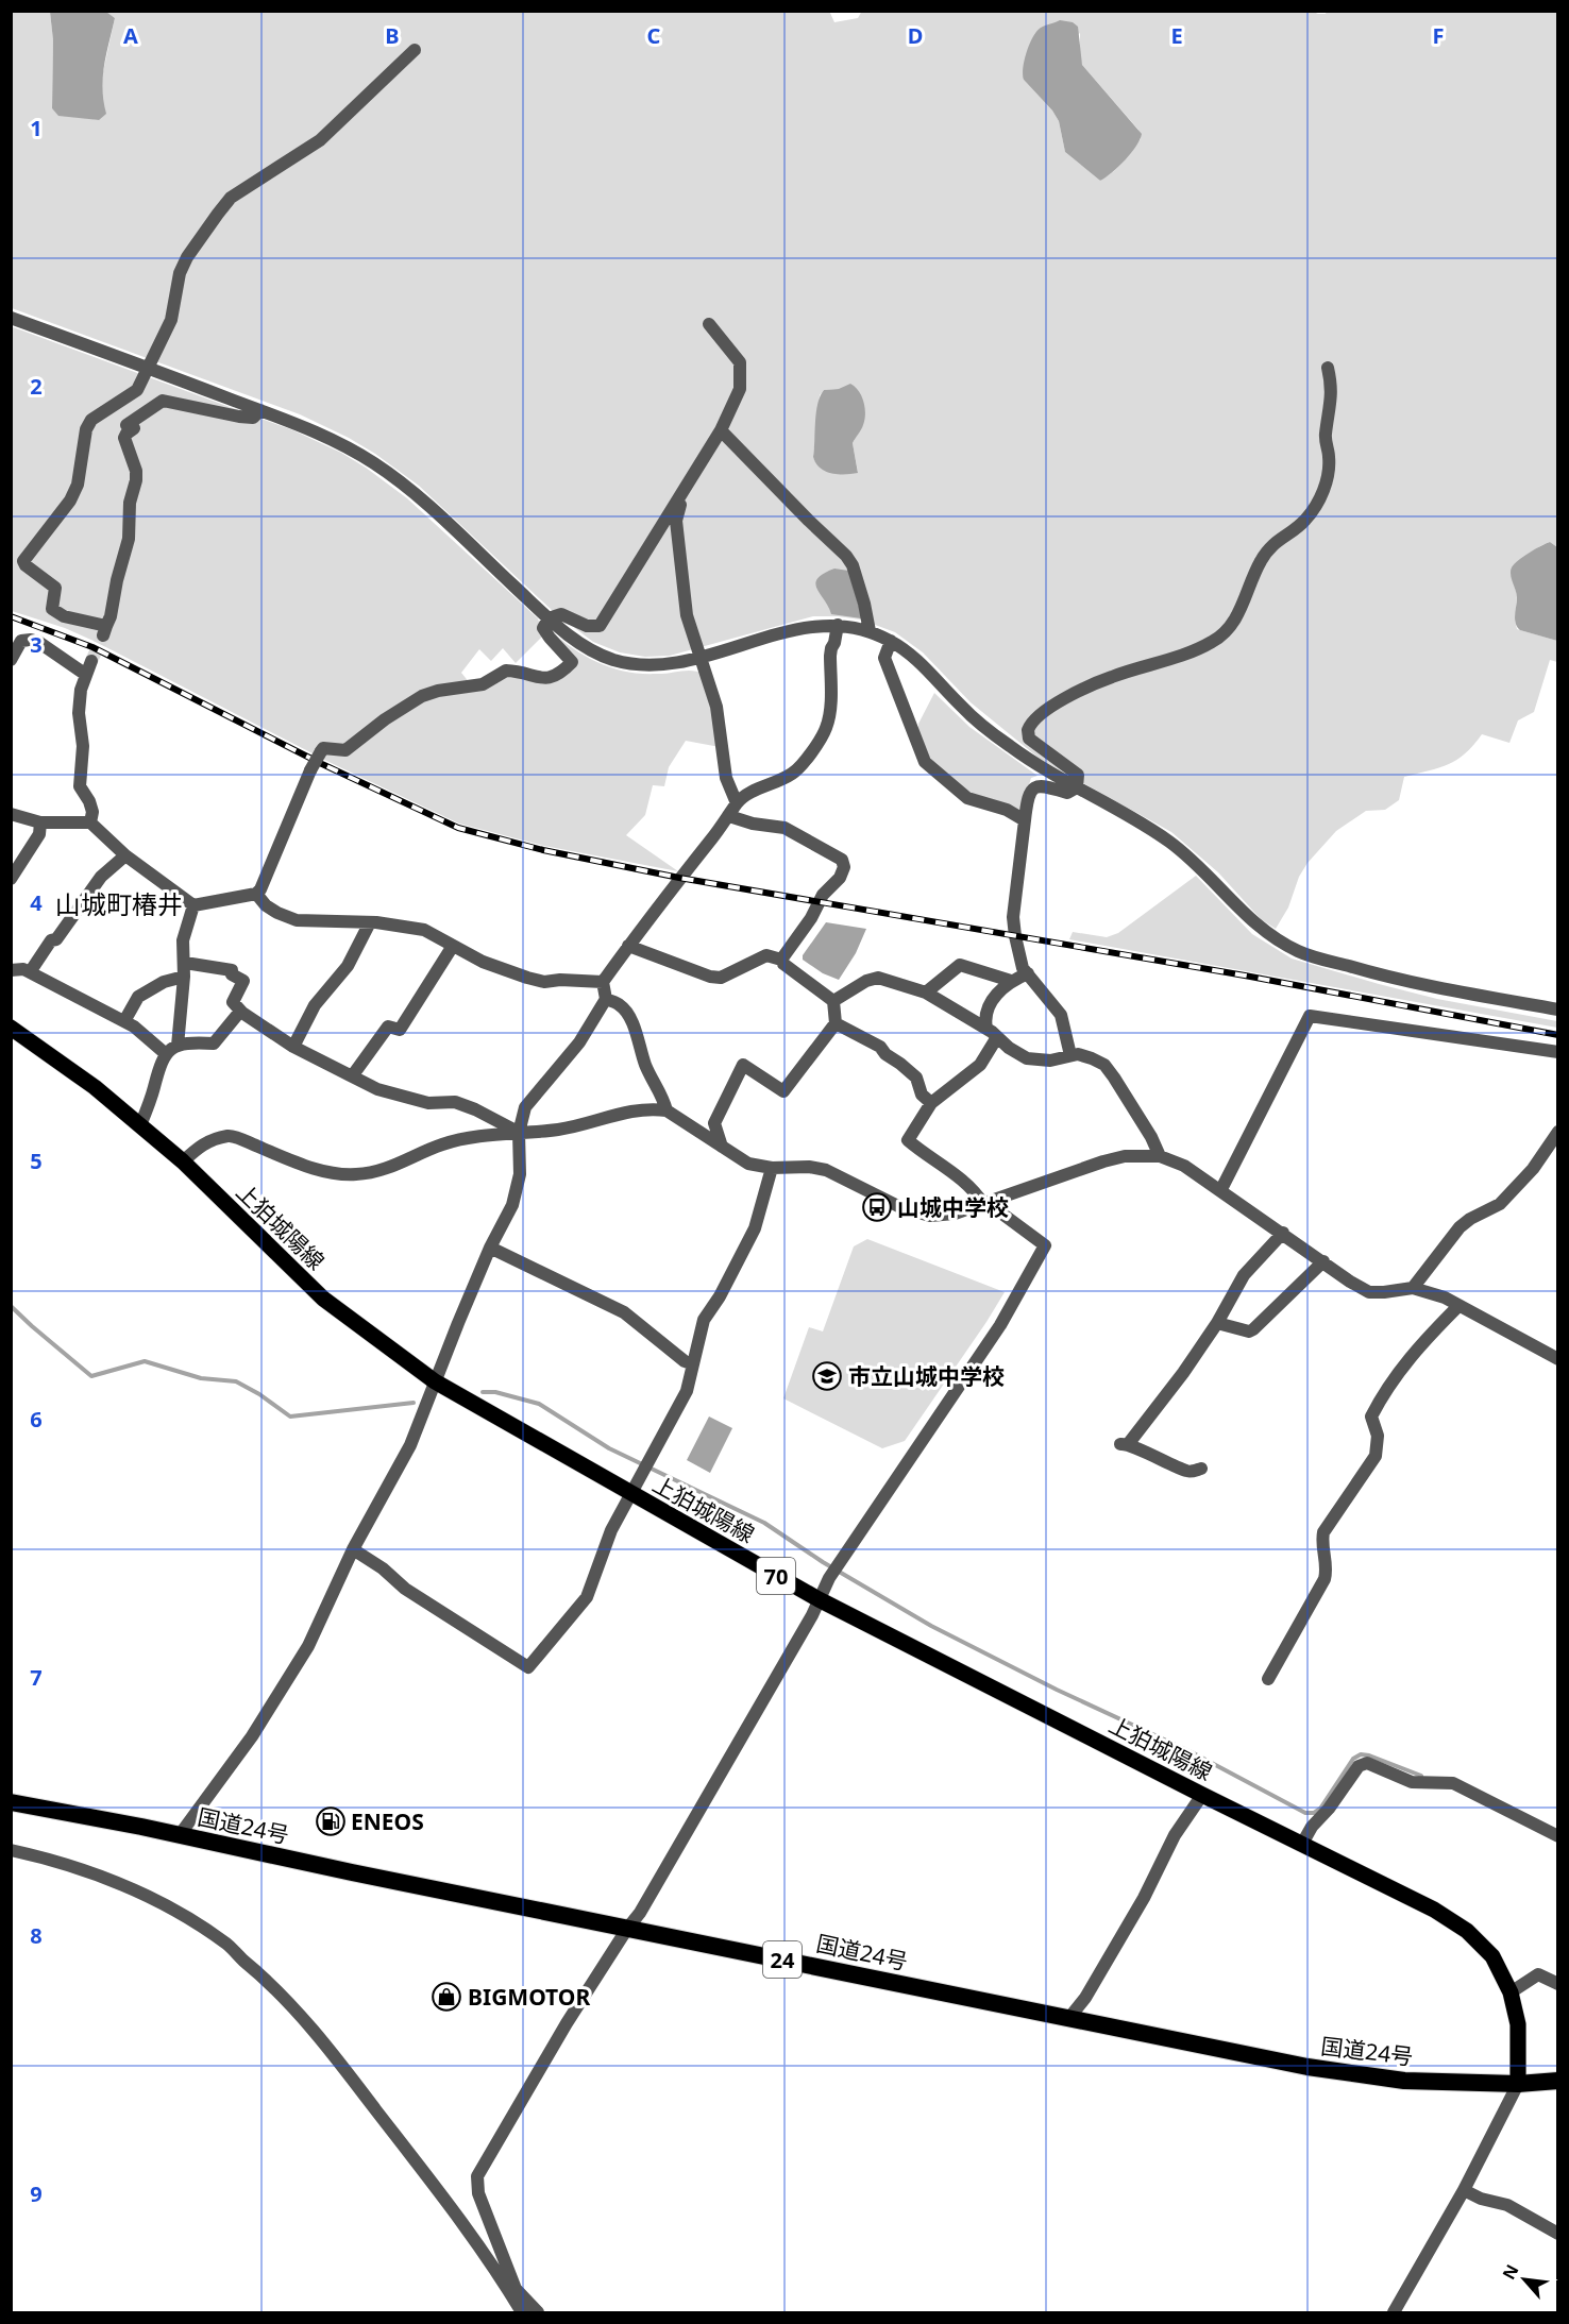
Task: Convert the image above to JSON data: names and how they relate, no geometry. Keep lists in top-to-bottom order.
{
  "streets": {
    "highway": ["国道24号", "24"],
    "main road": ["上狛城陽線", "70"]
  },
  "crossings": [
    ["上狛城陽線", "国道24号"]
  ],
  "districts": ["山城町椿井"],
  "places": {
    "bus stop": ["山城中学校"],
    "school or university": ["市立山城中学校"],
    "fuel station": ["ENEOS"],
    "shop": ["BIGMOTOR"]
  },
  "north": "top left",
  "grid": {
    "columns": [
      "A",
      "B",
      "C",
      "D",
      "E",
      "F"
    ],
    "rows": [
      "1",
      "2",
      "3",
      "4",
      "5",
      "6",
      "7",
      "8",
      "9"
    ]
  }
}
